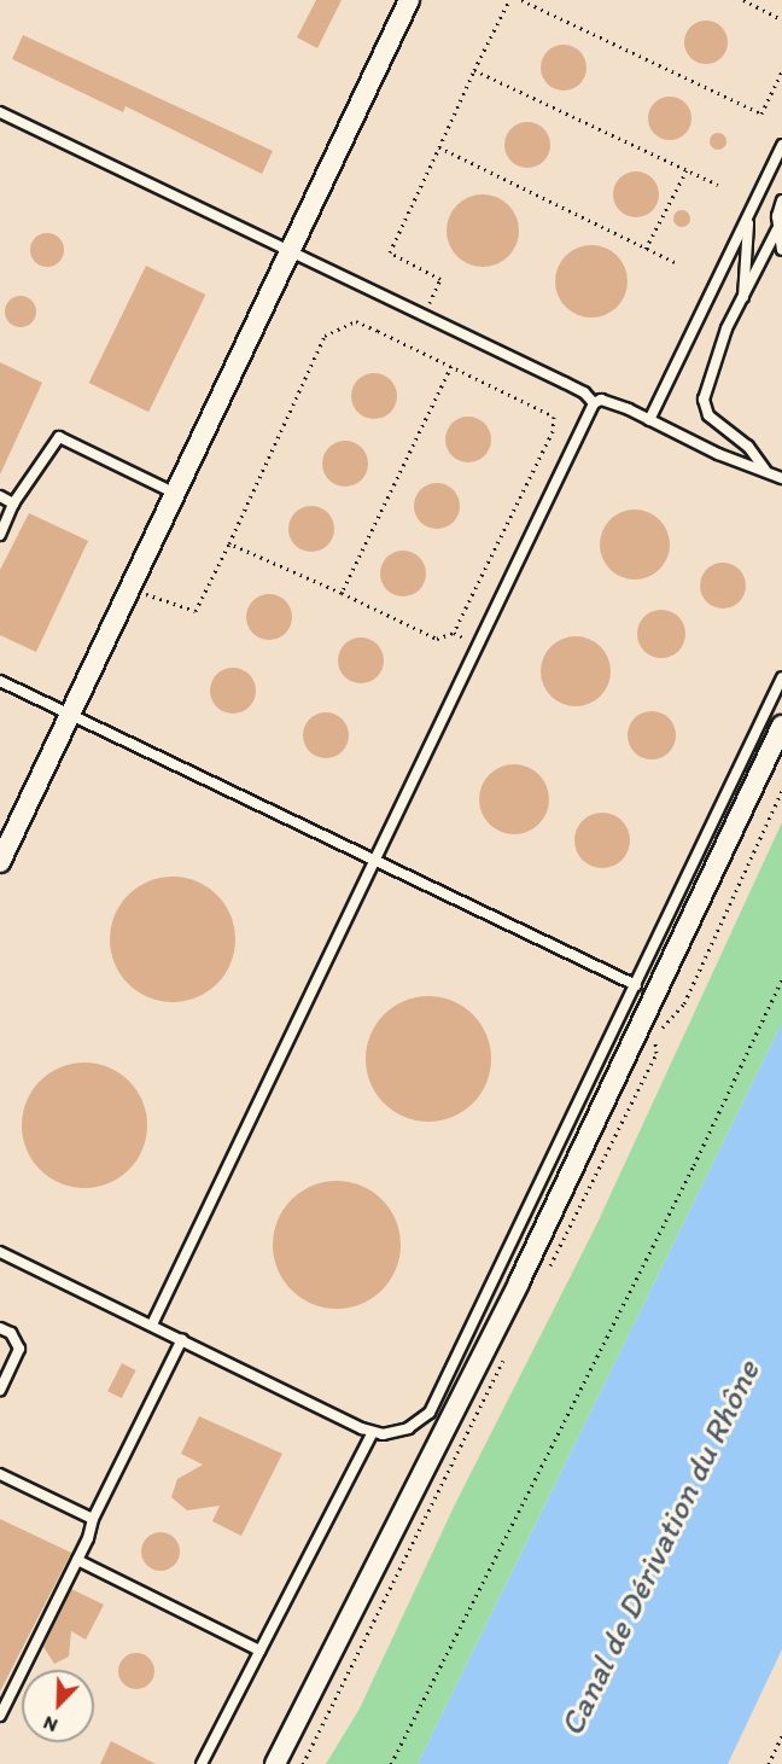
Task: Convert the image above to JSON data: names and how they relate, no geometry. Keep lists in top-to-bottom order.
{
  "water": ["Canal de Dérivation du Rhône"],
  "north": "bottom left"
}
